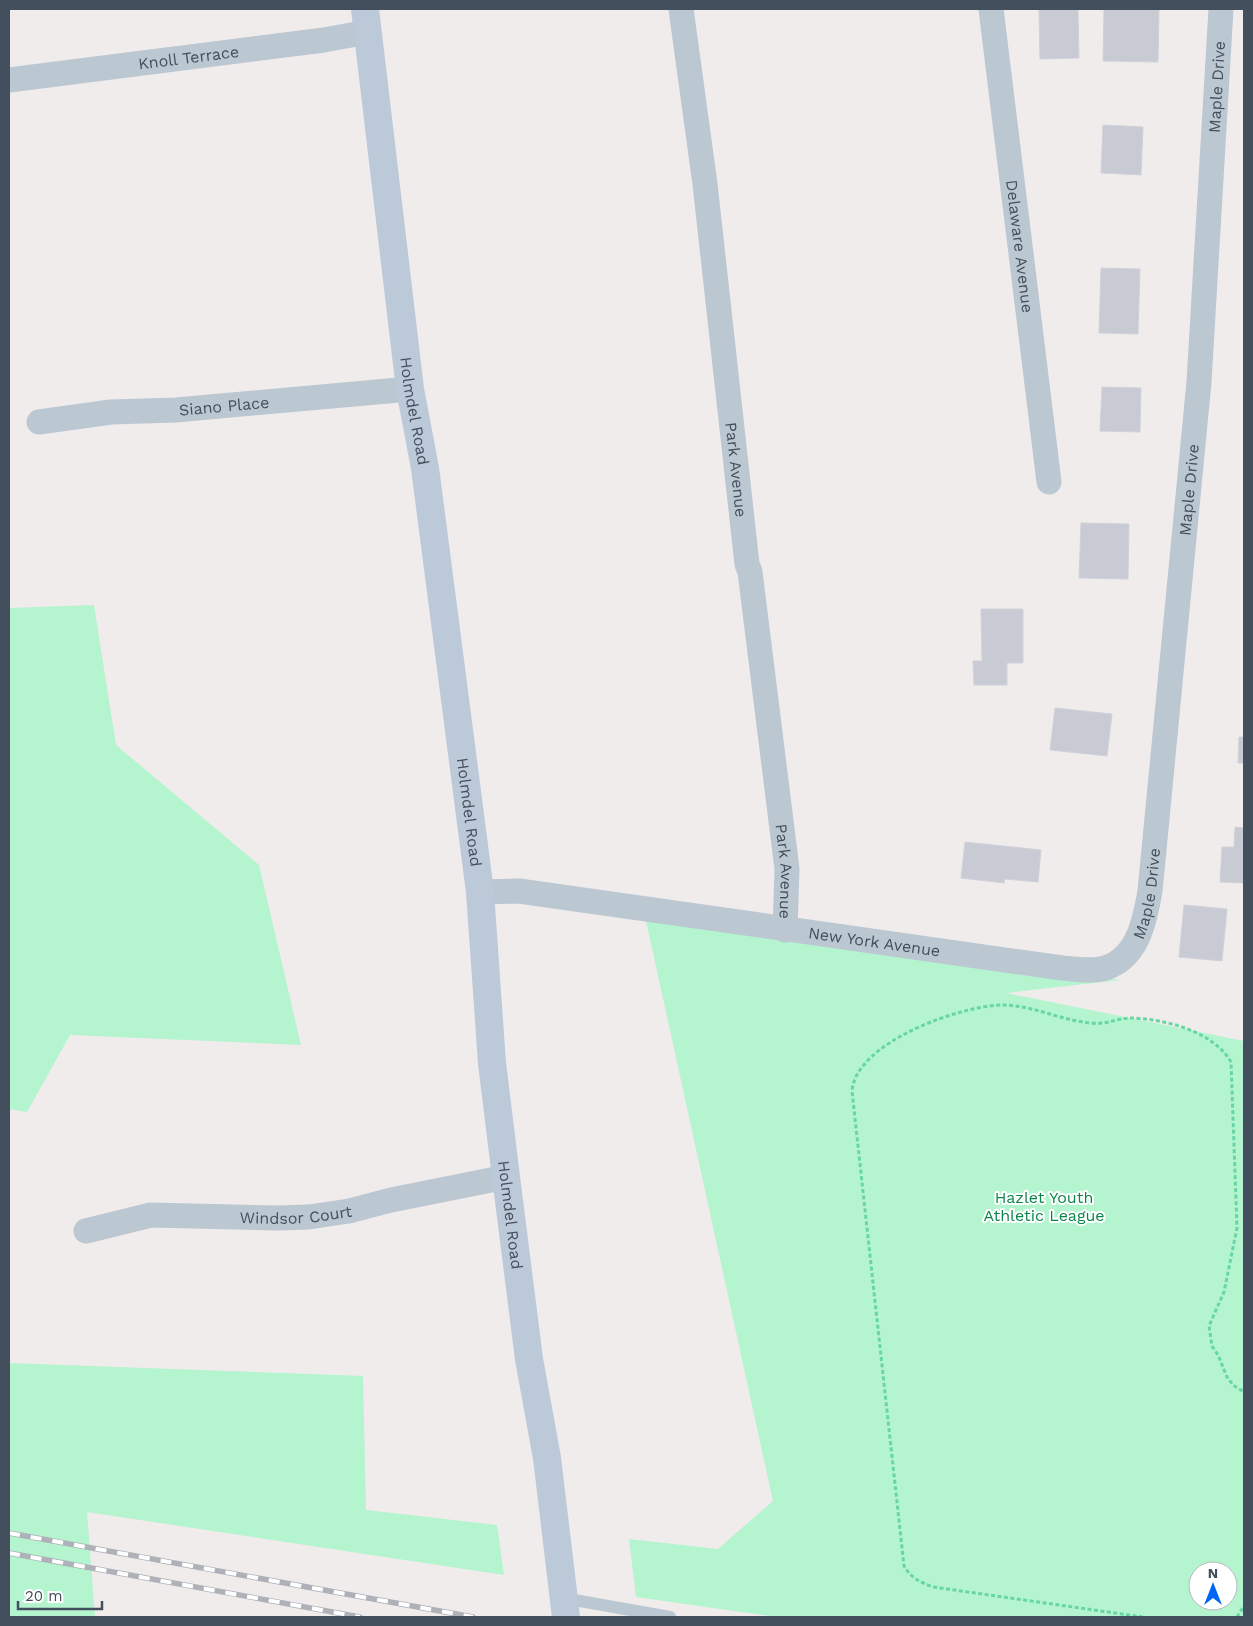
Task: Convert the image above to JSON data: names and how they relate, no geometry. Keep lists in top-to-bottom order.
{
  "streets": {
    "main road": ["Holmdel Road"],
    "street": [
      "Knoll Terrace",
      "Maple Drive",
      "Delaware Avenue",
      "Siano Place",
      "Park Avenue",
      "New York Avenue",
      "Windsor Court"
    ]
  },
  "crossings": [
    ["Knoll Terrace", "Holmdel Road"],
    ["Maple Drive", "New York Avenue"],
    ["Siano Place", "Holmdel Road"],
    ["Holmdel Road", "New York Avenue"],
    ["Holmdel Road", "Windsor Court"],
    ["Park Avenue", "New York Avenue"]
  ],
  "parks": ["Hazlet Youth Athletic League"],
  "scale_bar": "20 m",
  "north": "top"
}
